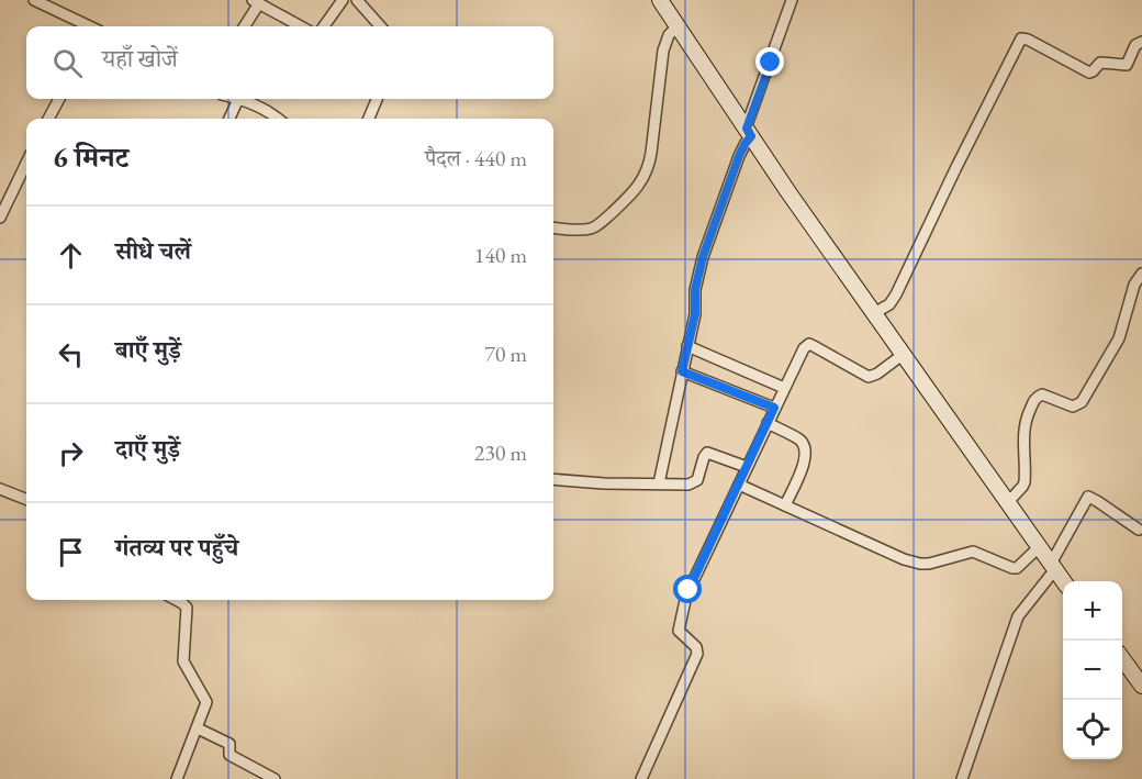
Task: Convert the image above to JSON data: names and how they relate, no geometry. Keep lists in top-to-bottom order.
{
  "page": {
    "search": "यहाँ खोजें",
    "heading": ["6 मिनट", "पैदल · 440 m"],
    "list": [
      ["सीधे चलें", "140 m"],
      ["बाएँ मुड़ें", "70 m"],
      ["दाएँ मुड़ें", "230 m"],
      "गंतव्य पर पहुँचे"
    ],
    "map_buttons": ["+", "−"]
  }
}
